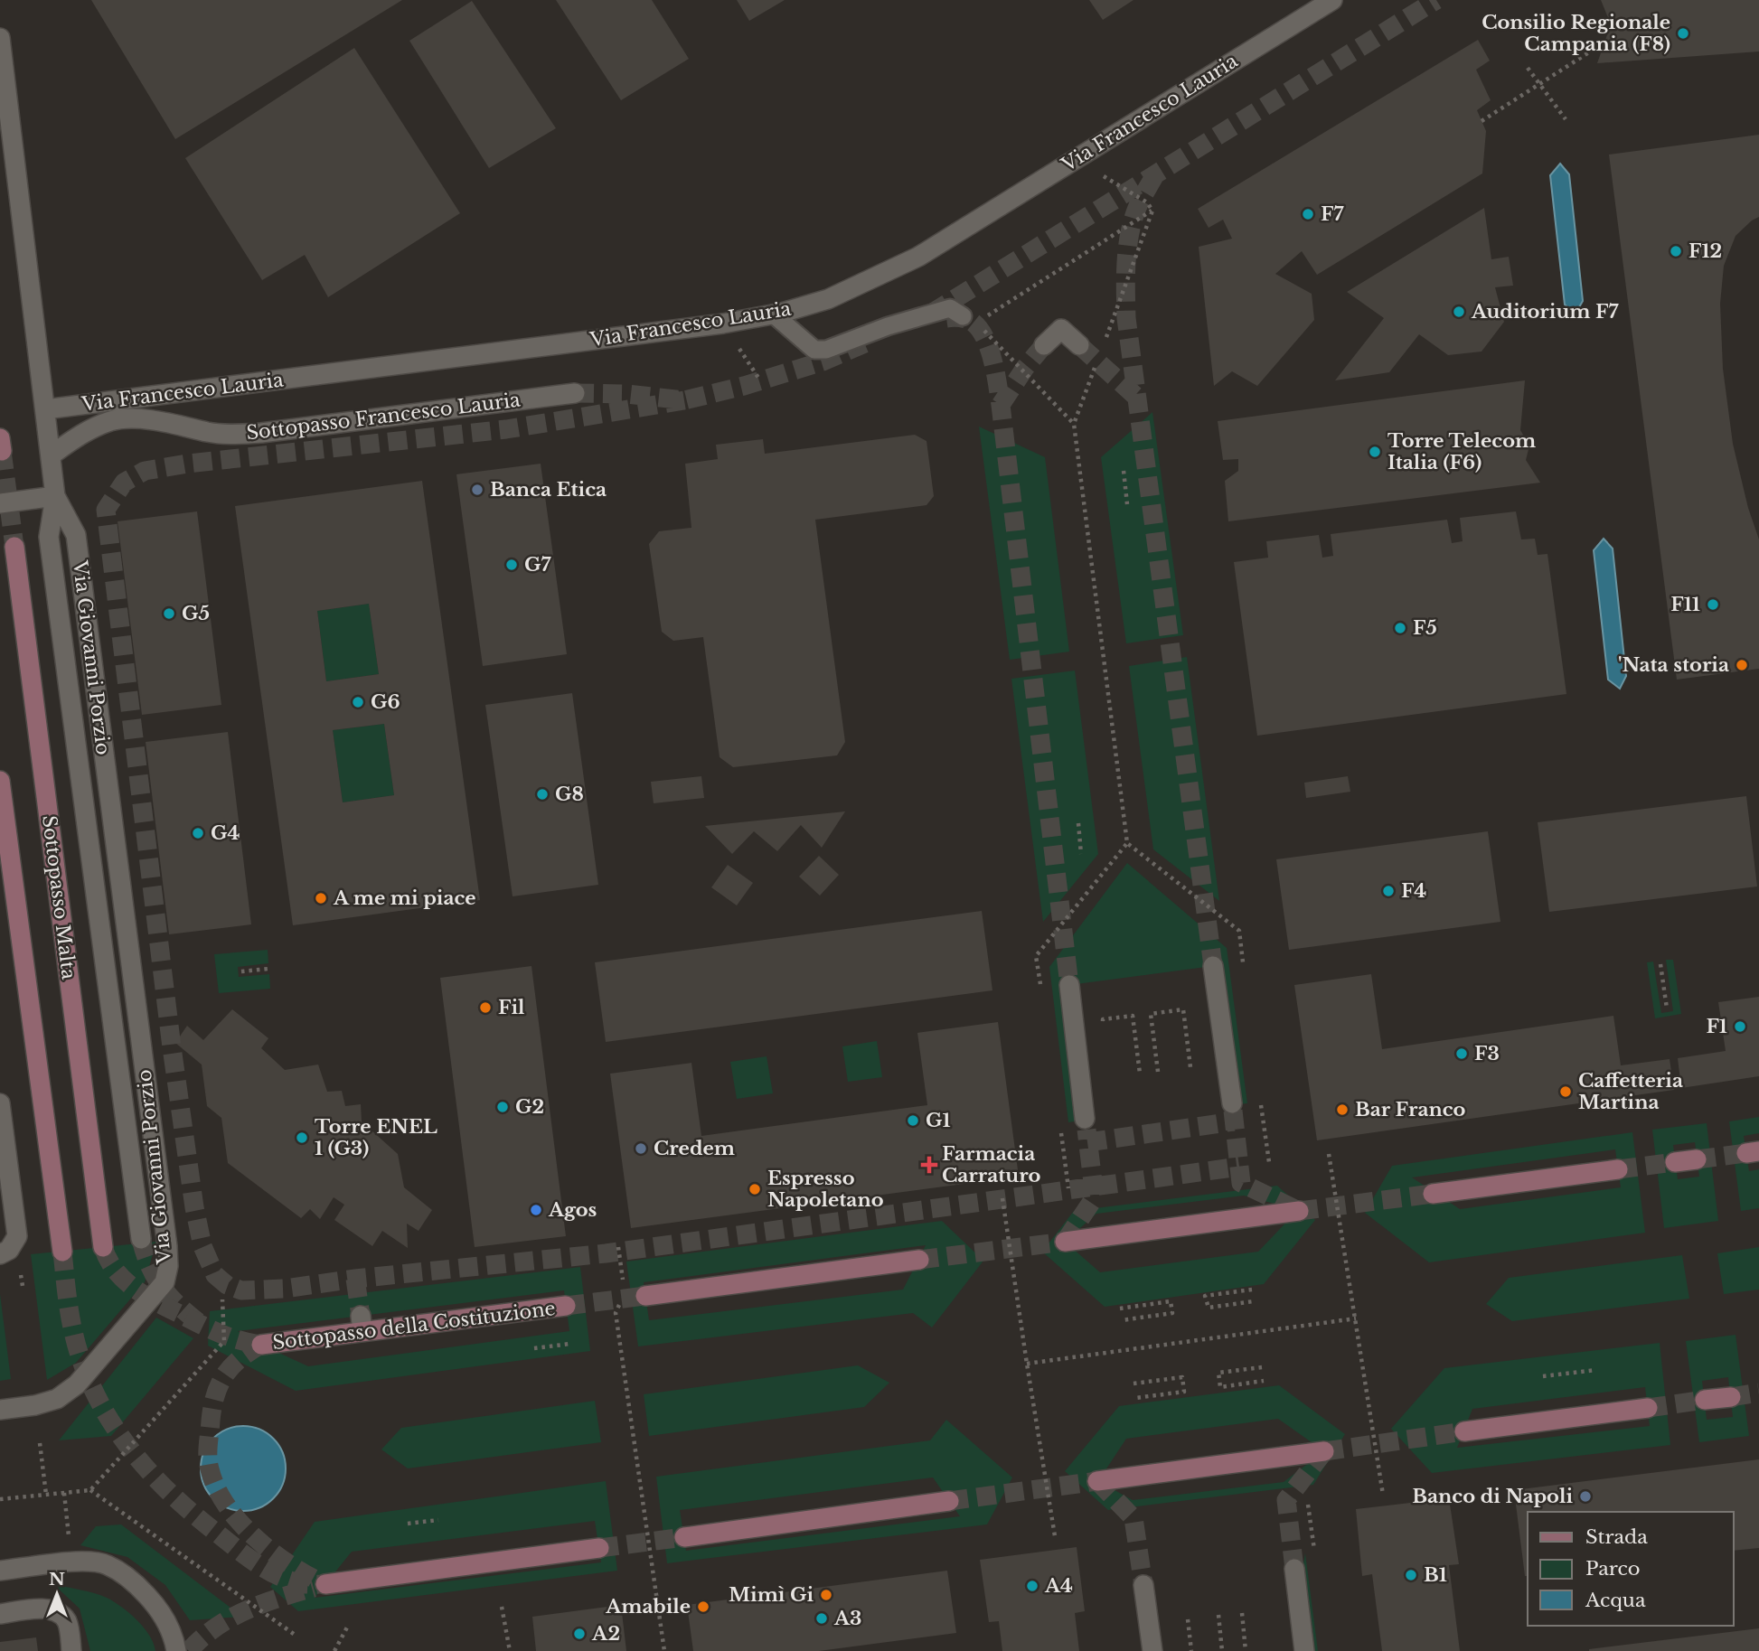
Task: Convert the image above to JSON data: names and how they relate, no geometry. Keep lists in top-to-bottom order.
{
  "streets": {
    "main road": ["Sottopasso Malta", "Sottopasso della Costituzione"],
    "street": ["Via Francesco Lauria", "Sottopasso Francesco Lauria", "Via Giovanni Porzio"]
  },
  "crossings": [
    ["Via Francesco Lauria", "Via Giovanni Porzio"],
    ["Sottopasso Francesco Lauria", "Via Giovanni Porzio"]
  ],
  "places": {
    "other": [
      "Consilio Regionale Campania (F8)",
      "F7",
      "F12",
      "Auditorium F7",
      "Torre Telecom Italia (F6)",
      "Banca Etica",
      "G7",
      "F11",
      "G5",
      "F5",
      "'Nata storia",
      "G6",
      "G8",
      "G4",
      "F4",
      "A me mi piace",
      "Fil",
      "F1",
      "F3",
      "Caffetteria Martina",
      "G2",
      "Bar Franco",
      "G1",
      "Torre ENEL 1 (G3)",
      "Credem",
      "Espresso Napoletano",
      "Agos",
      "Banco di Napoli",
      "B1",
      "A4",
      "Mimì Gi",
      "Amabile",
      "A3",
      "A2"
    ],
    "health": ["Farmacia Carraturo"]
  },
  "legend": ["Strada", "Parco", "Acqua"],
  "north": "top"
}
